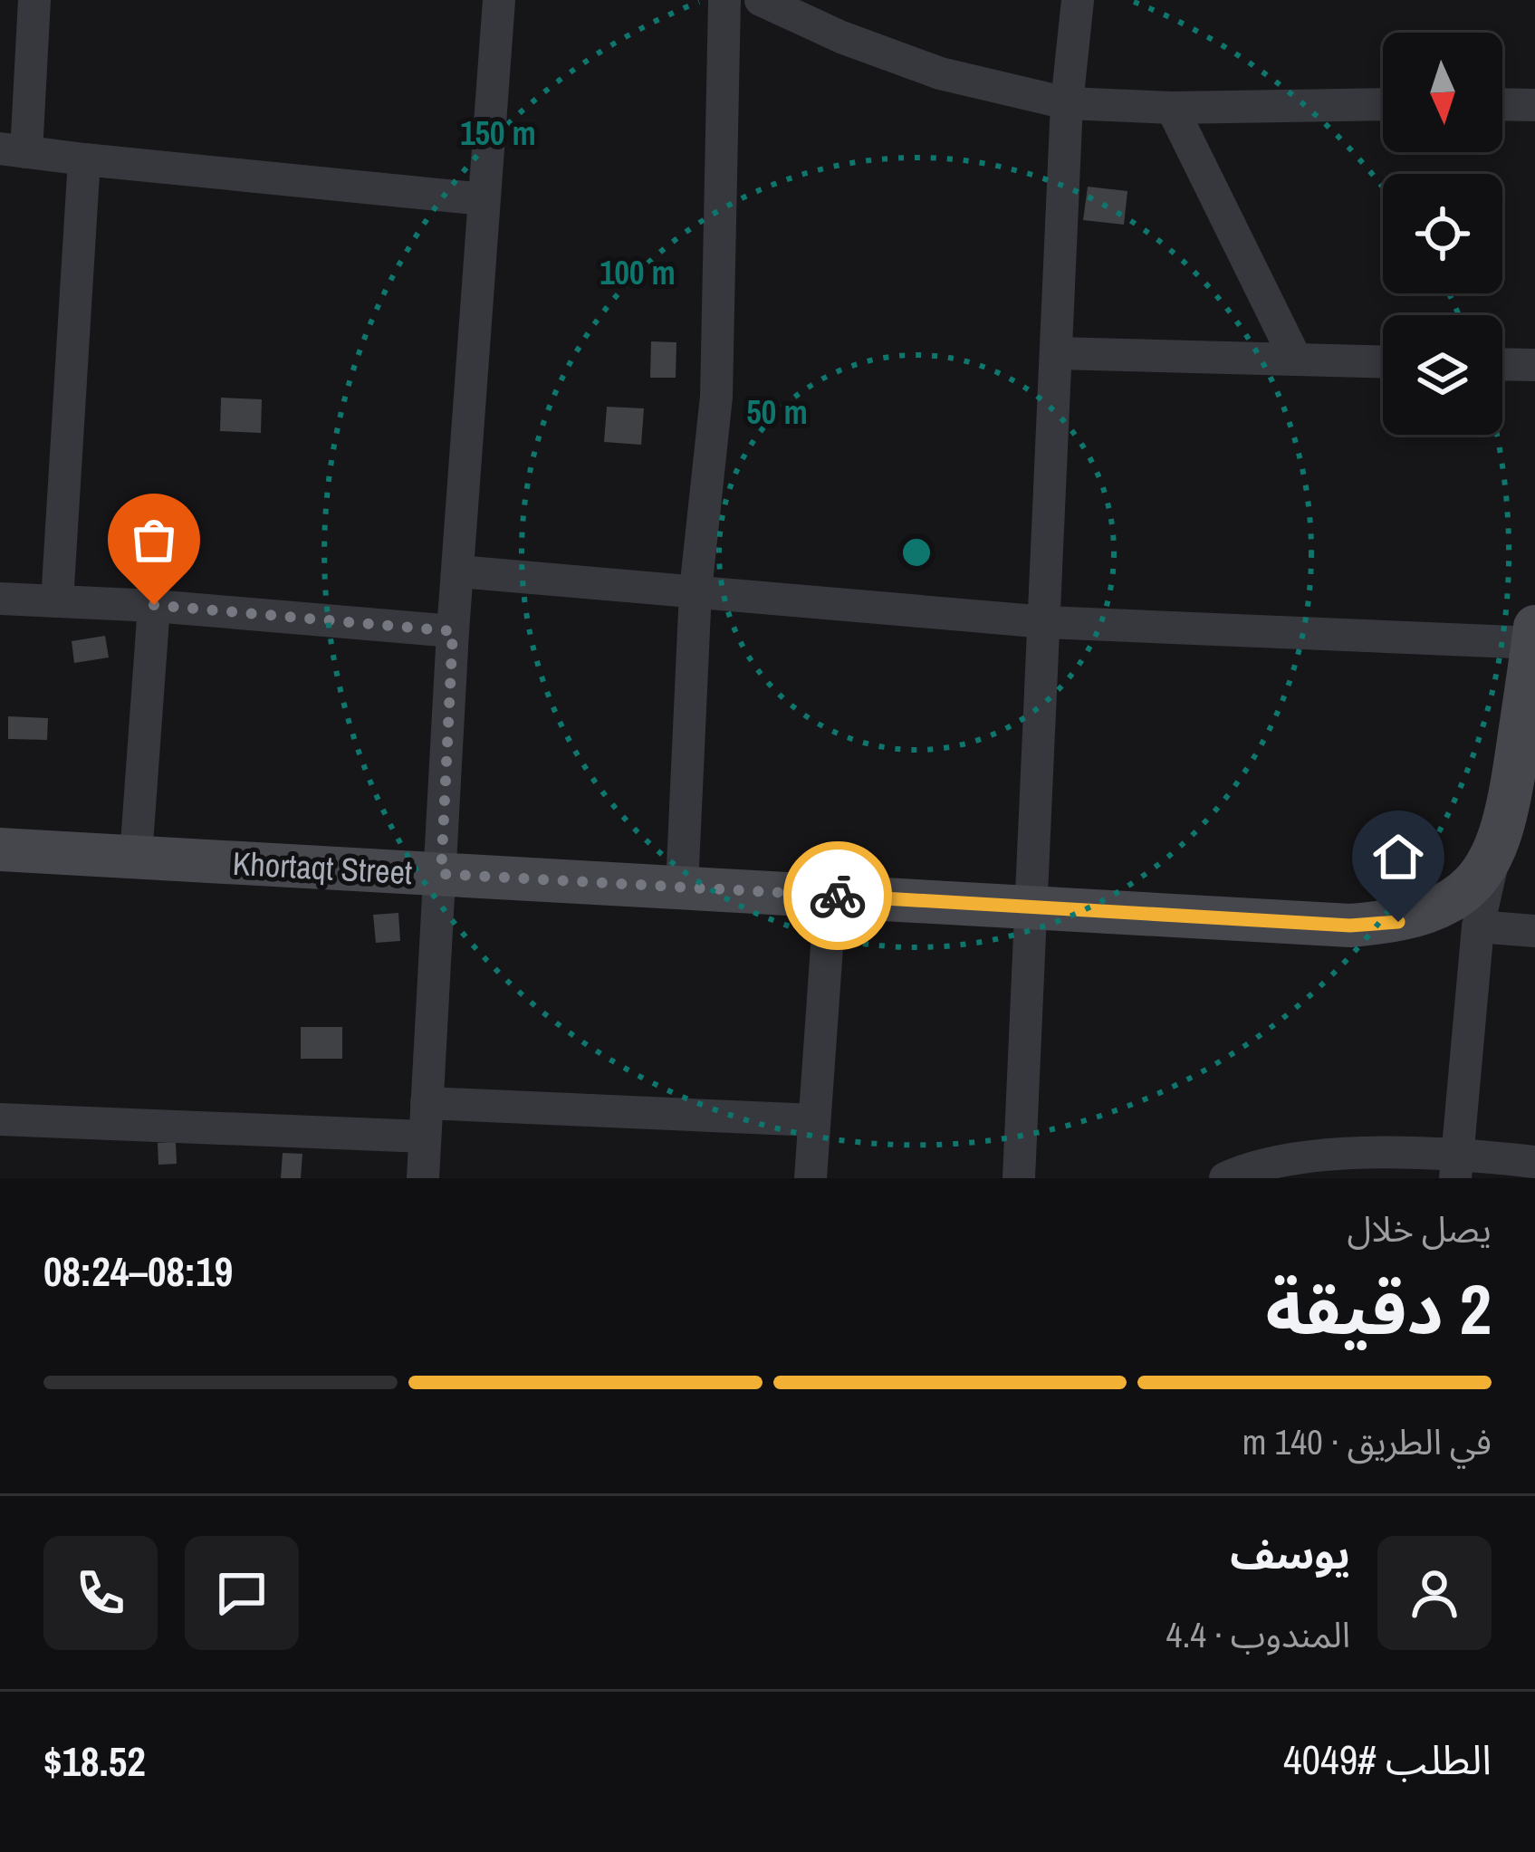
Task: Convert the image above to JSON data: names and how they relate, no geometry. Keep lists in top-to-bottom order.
{
  "streets": {
    "street": ["Khortaqt Street"]
  },
  "north": "bottom",
  "page": {
    "heading": ["2 دقيقة", "يصل خلال", "08:19–08:24"],
    "panel": [
      "يوسف",
      "المندوب · 4.4",
      "الطلب #4049",
      "$18.52"
    ],
    "bar": "في الطريق · 140 m"
  },
  "rings": ["150 m", "100 m", "50 m"]
}
